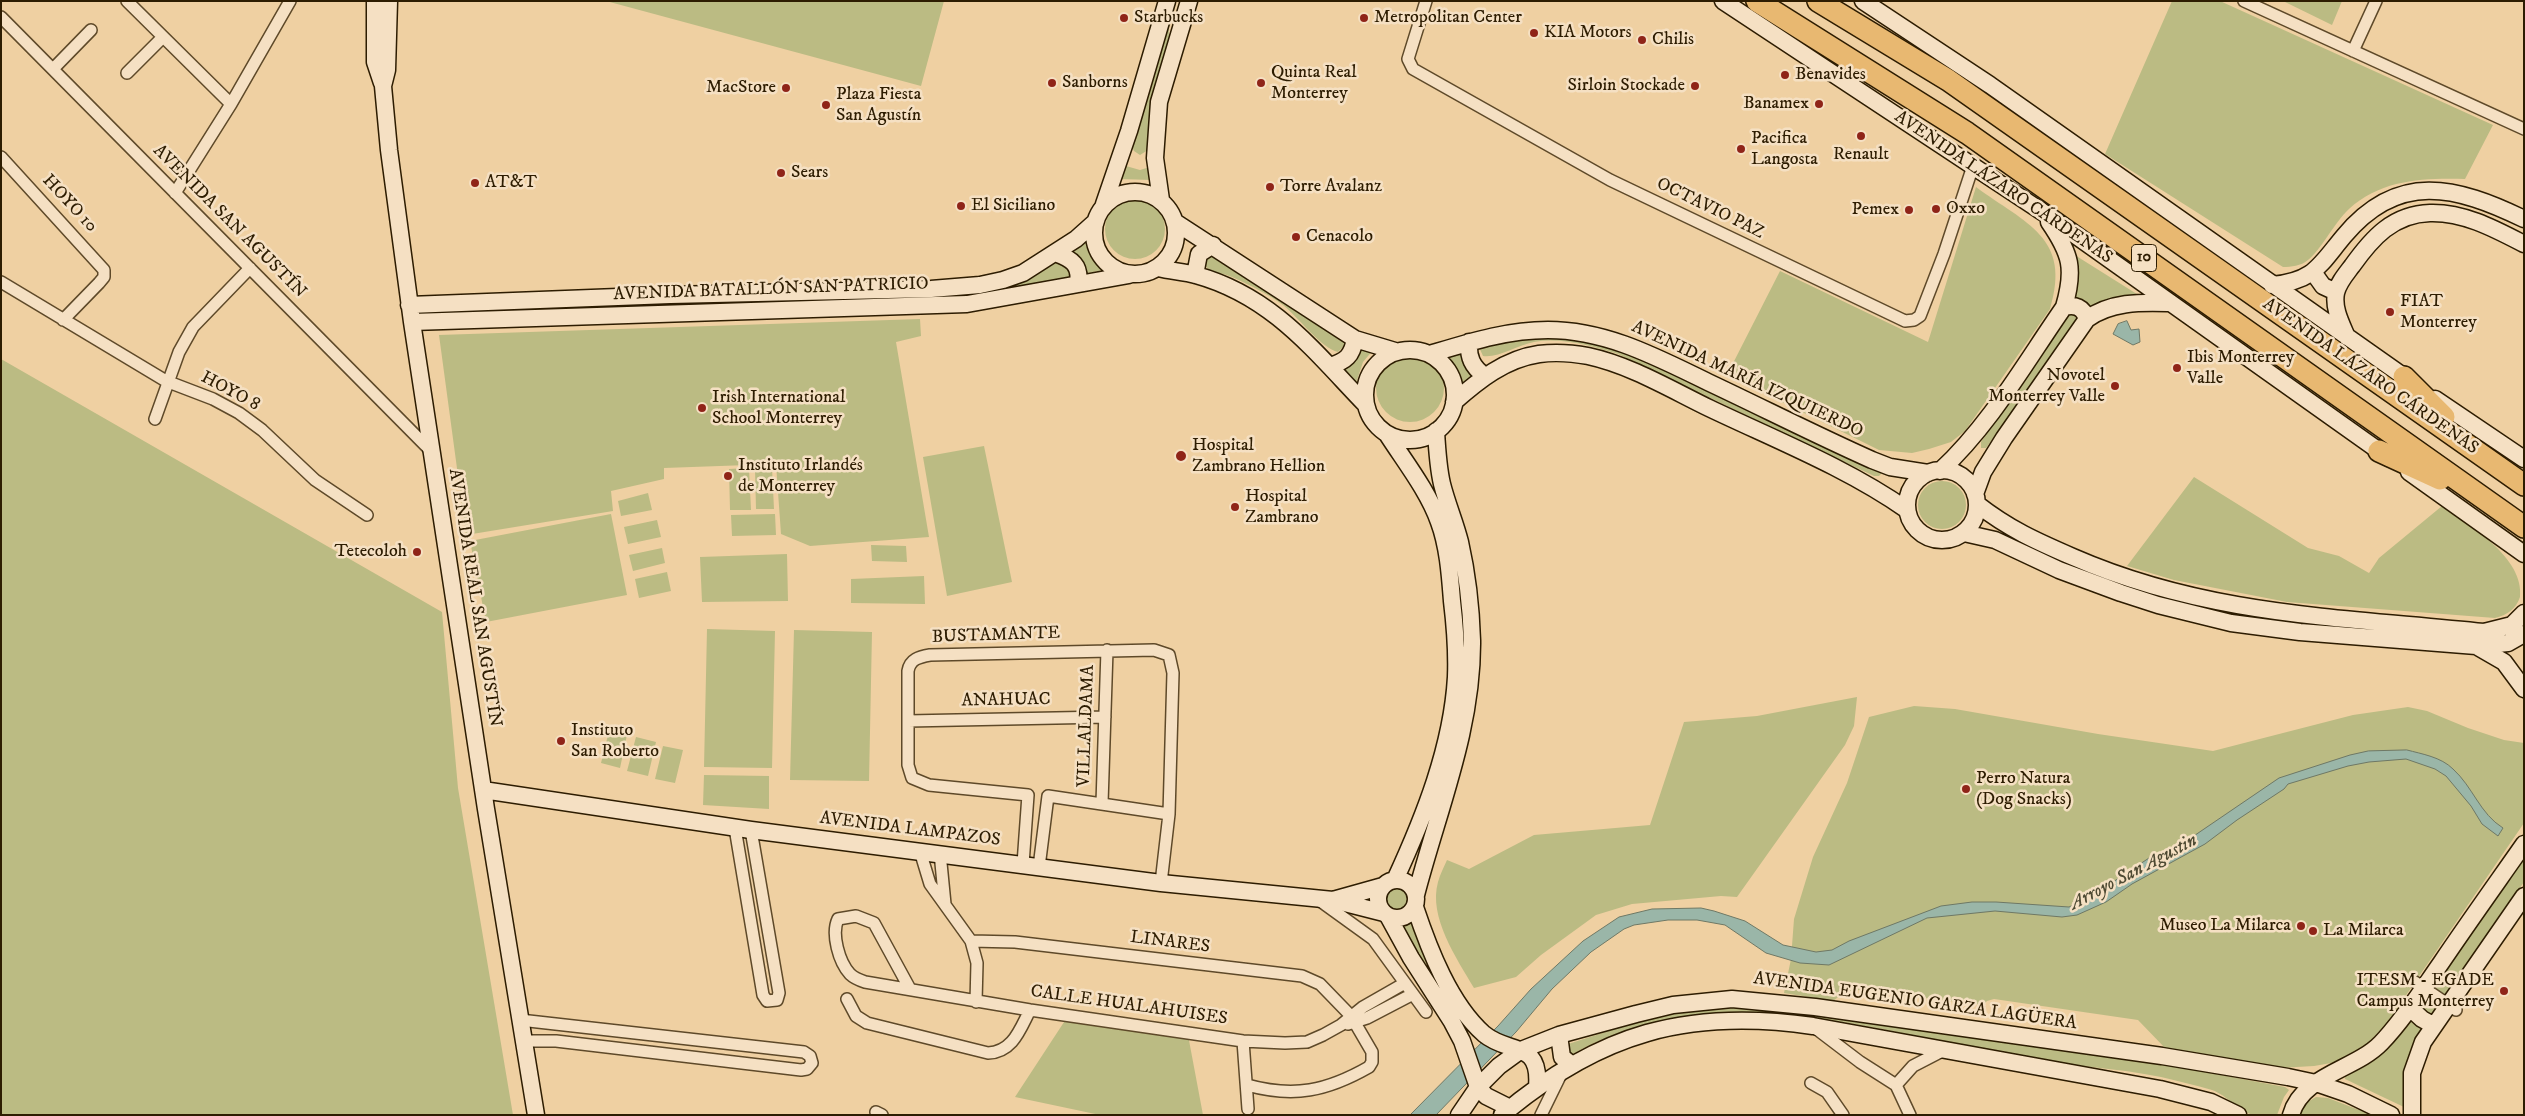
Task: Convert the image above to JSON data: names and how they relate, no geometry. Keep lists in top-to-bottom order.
{
  "streets": {
    "highway": ["AVENIDA LÁZARO CÁRDENAS", "10"],
    "street": [
      "HOYO 10",
      "OCTAVIO PAZ",
      "AVENIDA SAN AGUSTÍN",
      "AVENIDA BATALLÓN SAN PATRICIO",
      "AVENIDA MARÍA IZQUIERDO",
      "HOYO 8",
      "AVENIDA REAL SAN AGUSTÍN",
      "BUSTAMANTE",
      "ANAHUAC",
      "VILLALDAMA",
      "AVENIDA LAMPAZOS",
      "LINARES",
      "AVENIDA EUGENIO GARZA LAGÜERA",
      "CALLE HUALAHUISES"
    ]
  },
  "crossings": [
    ["AVENIDA LÁZARO CÁRDENAS", "OCTAVIO PAZ"],
    ["HOYO 10", "HOYO 8"],
    ["AVENIDA SAN AGUSTÍN", "AVENIDA REAL SAN AGUSTÍN"],
    ["AVENIDA BATALLÓN SAN PATRICIO", "AVENIDA REAL SAN AGUSTÍN"],
    ["AVENIDA REAL SAN AGUSTÍN", "AVENIDA LAMPAZOS"],
    ["BUSTAMANTE", "ANAHUAC"],
    ["BUSTAMANTE", "VILLALDAMA"],
    ["BUSTAMANTE", "AVENIDA LAMPAZOS"],
    ["ANAHUAC", "VILLALDAMA"],
    ["LINARES", "CALLE HUALAHUISES"]
  ],
  "water": ["Arroyo San Agustin"],
  "places": [
    "Starbucks",
    "Metropolitan Center",
    "KIA Motors",
    "Chilis",
    "Benavides",
    "Sanborns",
    "Quinta Real Monterrey",
    "Sirloin Stockade",
    "MacStore",
    "Banamex",
    "Plaza Fiesta San Agustín",
    "Renault",
    "Pacifica Langosta",
    "Sears",
    "AT&T",
    "Torre Avalanz",
    "El Siciliano",
    "Oxxo",
    "Pemex",
    "Cenacolo",
    "FIAT Monterrey",
    "Ibis Monterrey Valle",
    "Novotel Monterrey Valle",
    "Irish International School Monterrey",
    "Hospital Zambrano Hellion",
    "Instituto Irlandés de Monterrey",
    "Hospital Zambrano",
    "Tetecoloh",
    "Instituto San Roberto",
    "Perro Natura (Dog Snacks)",
    "Museo La Milarca",
    "La Milarca",
    "ITESM - EGADE Campus Monterrey"
  ]
}
